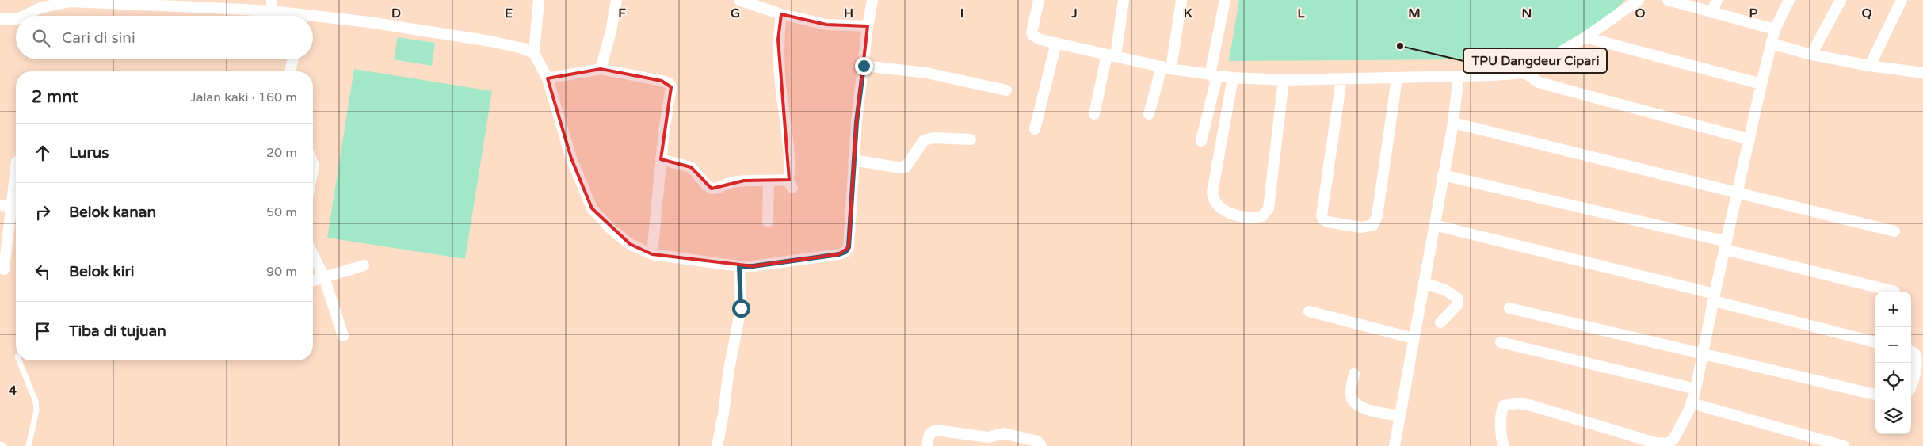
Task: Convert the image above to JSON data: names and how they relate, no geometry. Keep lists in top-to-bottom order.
{
  "places": ["TPU Dangdeur Cipari"],
  "page": {
    "search": "Cari di sini",
    "heading": ["2 mnt", "Jalan kaki · 160 m"],
    "list": [
      ["Lurus", "20 m"],
      ["Belok kanan", "50 m"],
      ["Belok kiri", "90 m"],
      "Tiba di tujuan"
    ],
    "map_buttons": ["+", "−"]
  },
  "grid": {
    "columns": [
      "D",
      "E",
      "F",
      "G",
      "H",
      "I",
      "J",
      "K",
      "L",
      "M",
      "N",
      "O",
      "P",
      "Q"
    ],
    "rows": ["4"]
  }
}
